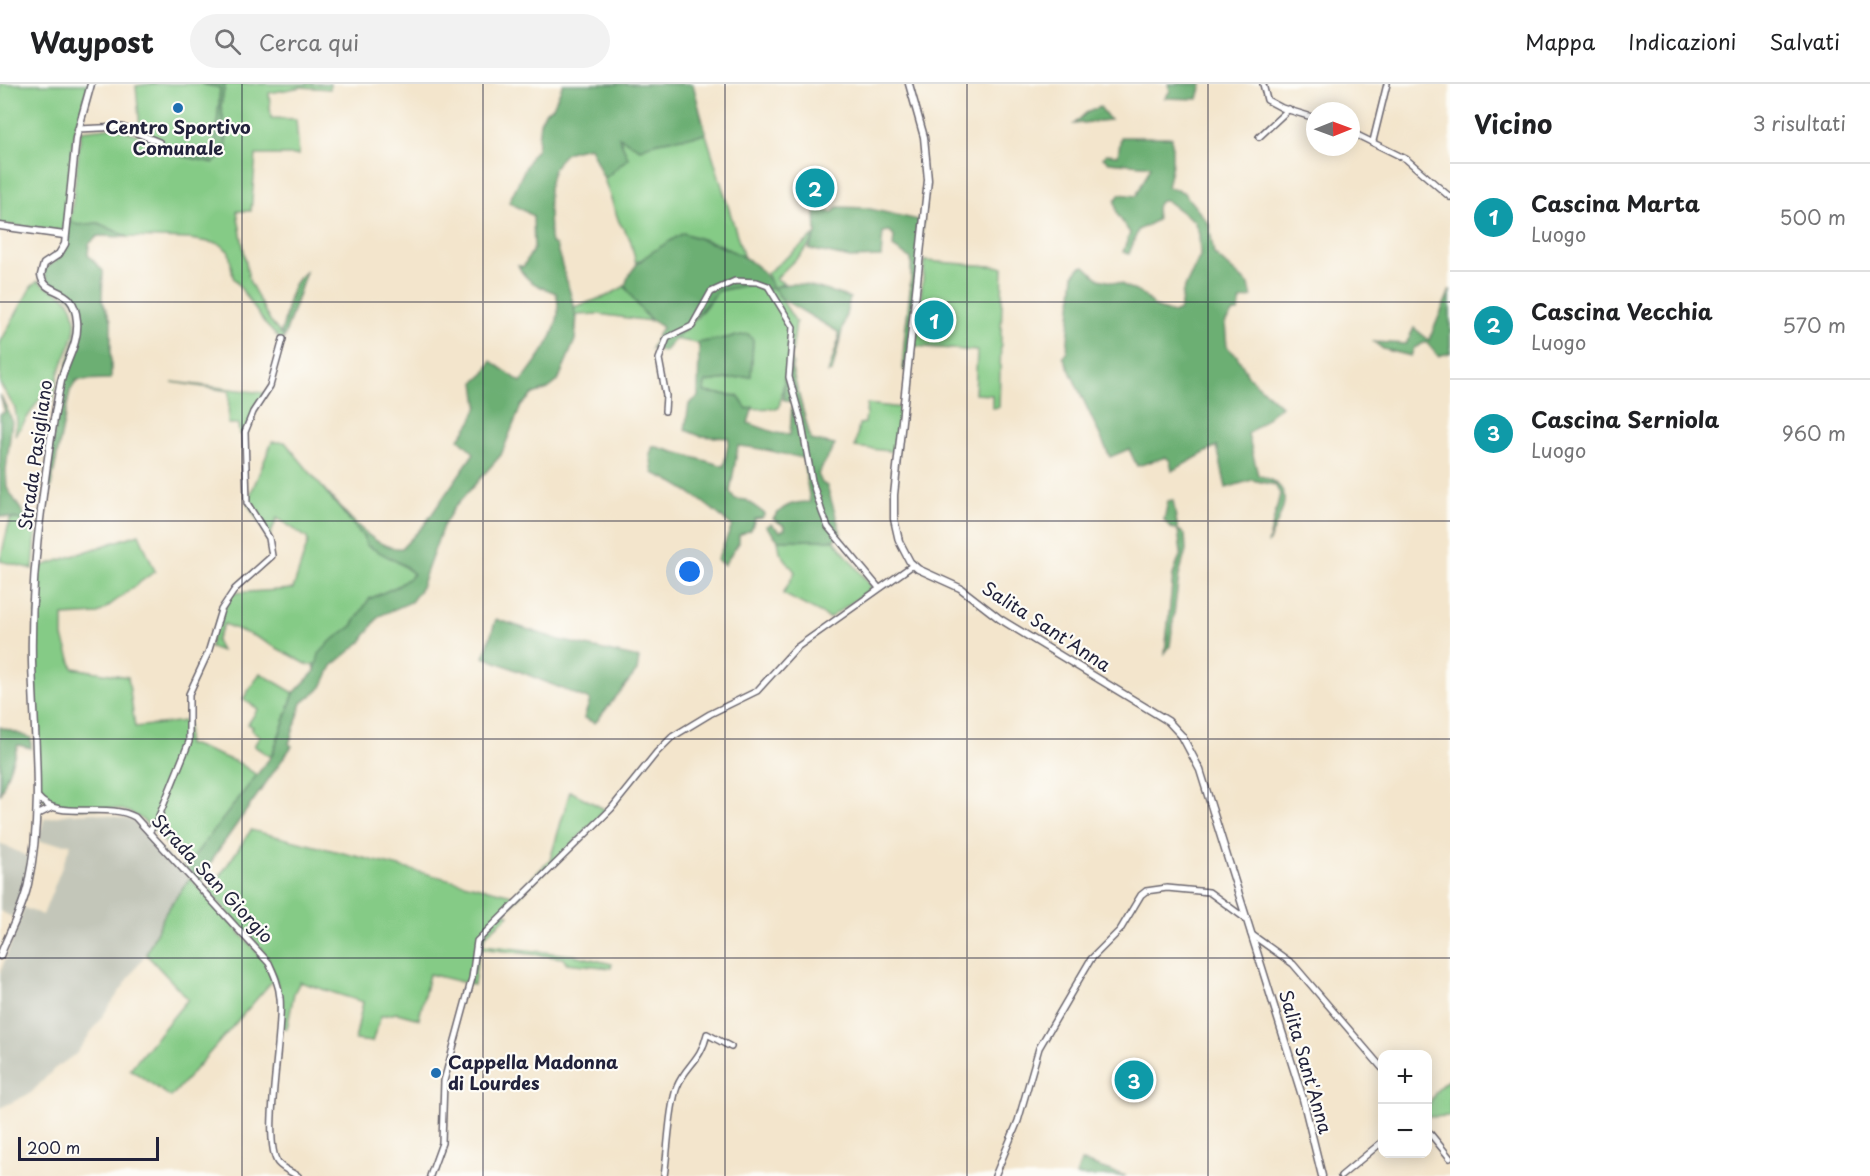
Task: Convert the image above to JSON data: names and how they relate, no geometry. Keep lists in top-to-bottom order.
{
  "streets": {
    "street": ["Strada Pasigliano", "Salita Sant'Anna", "Strada San Giorgio"]
  },
  "crossings": [
    ["Strada Pasigliano", "Strada San Giorgio"]
  ],
  "places": ["Centro Sportivo Comunale", "Cappella Madonna di Lourdes"],
  "scale_bar": "200 m",
  "north": "right",
  "page": {
    "header": "Waypost",
    "search": "Cerca qui",
    "nav": ["Mappa", "Indicazioni", "Salvati"],
    "heading": ["Vicino", "3 risultati"],
    "list": [
      {
        "mark": "1",
        "name": "Cascina Marta",
        "note": "Luogo",
        "value": "500 m"
      },
      {
        "mark": "2",
        "name": "Cascina Vecchia",
        "note": "Luogo",
        "value": "570 m"
      },
      {
        "mark": "3",
        "name": "Cascina Serniola",
        "note": "Luogo",
        "value": "960 m"
      }
    ],
    "pins": ["2", "1", "3"],
    "map_buttons": ["+", "−"],
    "scale": "200 m"
  }
}
